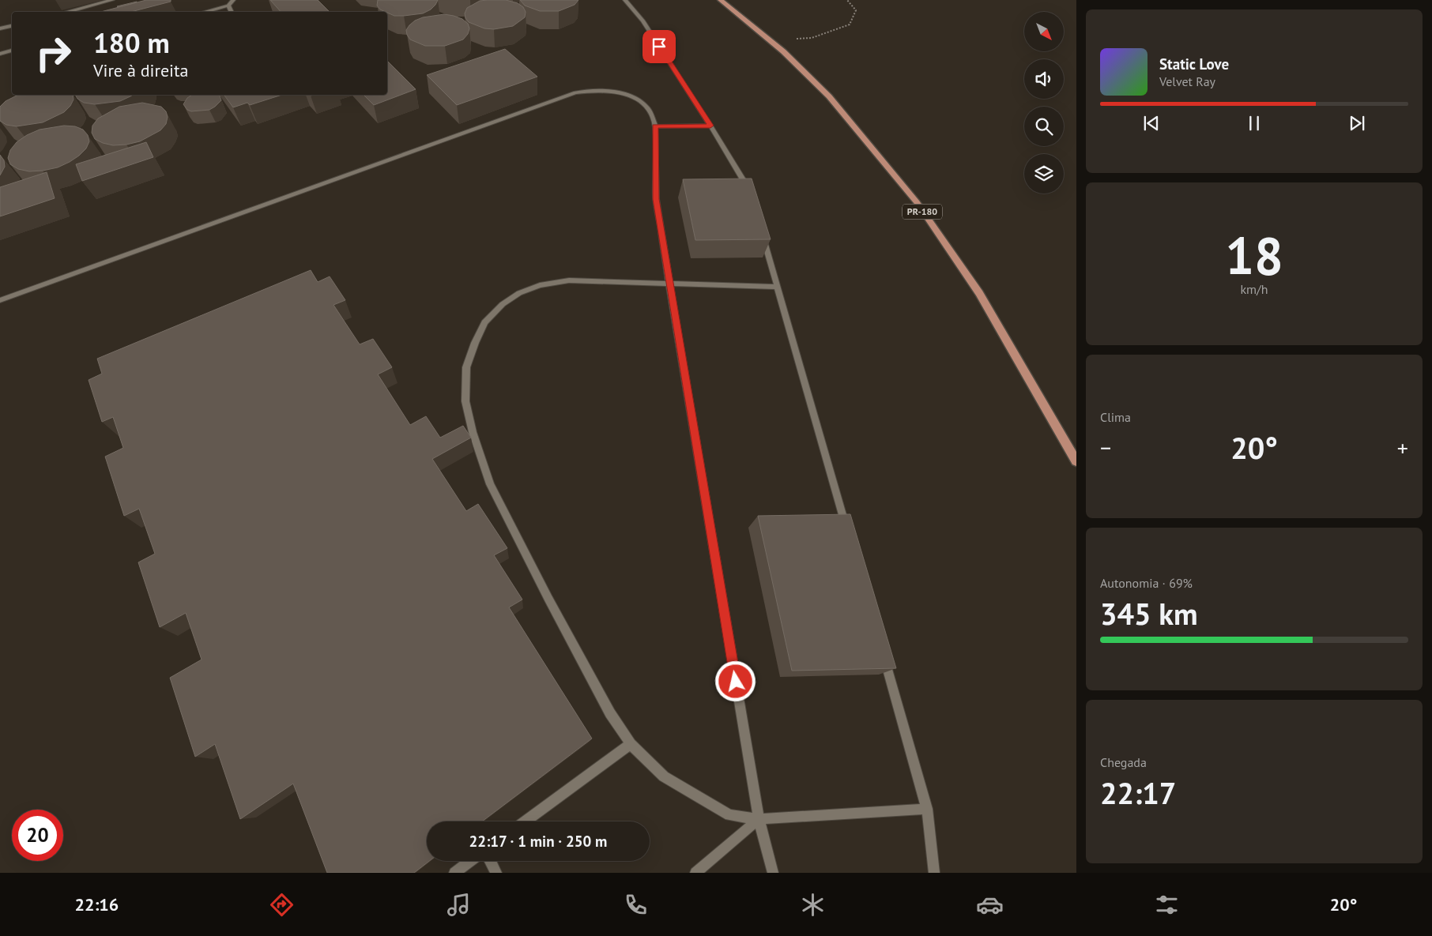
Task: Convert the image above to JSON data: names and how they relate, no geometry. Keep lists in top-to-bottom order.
{
  "streets": {
    "main road": ["PR-180"]
  },
  "north": "bottom right",
  "page": {
    "turn": ["180 m", "Vire à direita"],
    "song": ["Static Love", "Velvet Ray"],
    "tile": [
      ["18", "km/h"],
      "Clima",
      ["Autonomia · 69%", "345 km"],
      ["Chegada", "22:17"]
    ],
    "heat": ["−", "20°", "+"],
    "limit": "20",
    "trip": "22:17 · 1 min · 250 m",
    "tabs": ["22:16", "20°"]
  }
}
